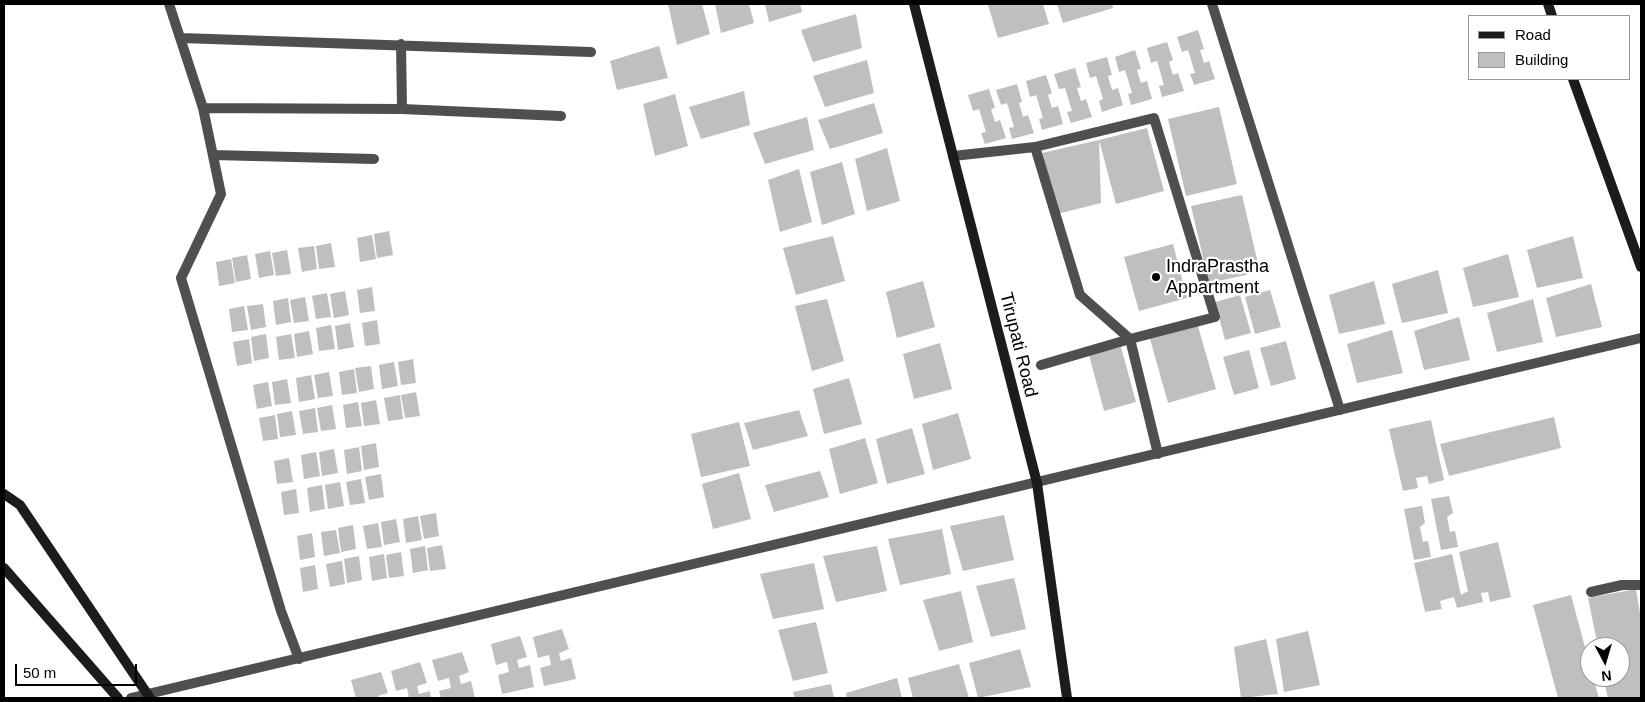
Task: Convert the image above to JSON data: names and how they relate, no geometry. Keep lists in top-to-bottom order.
{
  "streets": {
    "street": ["Tirupati Road"]
  },
  "places": ["IndraPrastha Appartment"],
  "legend": ["Road", "Building"],
  "scale_bar": "50 m",
  "north": "bottom"
}
